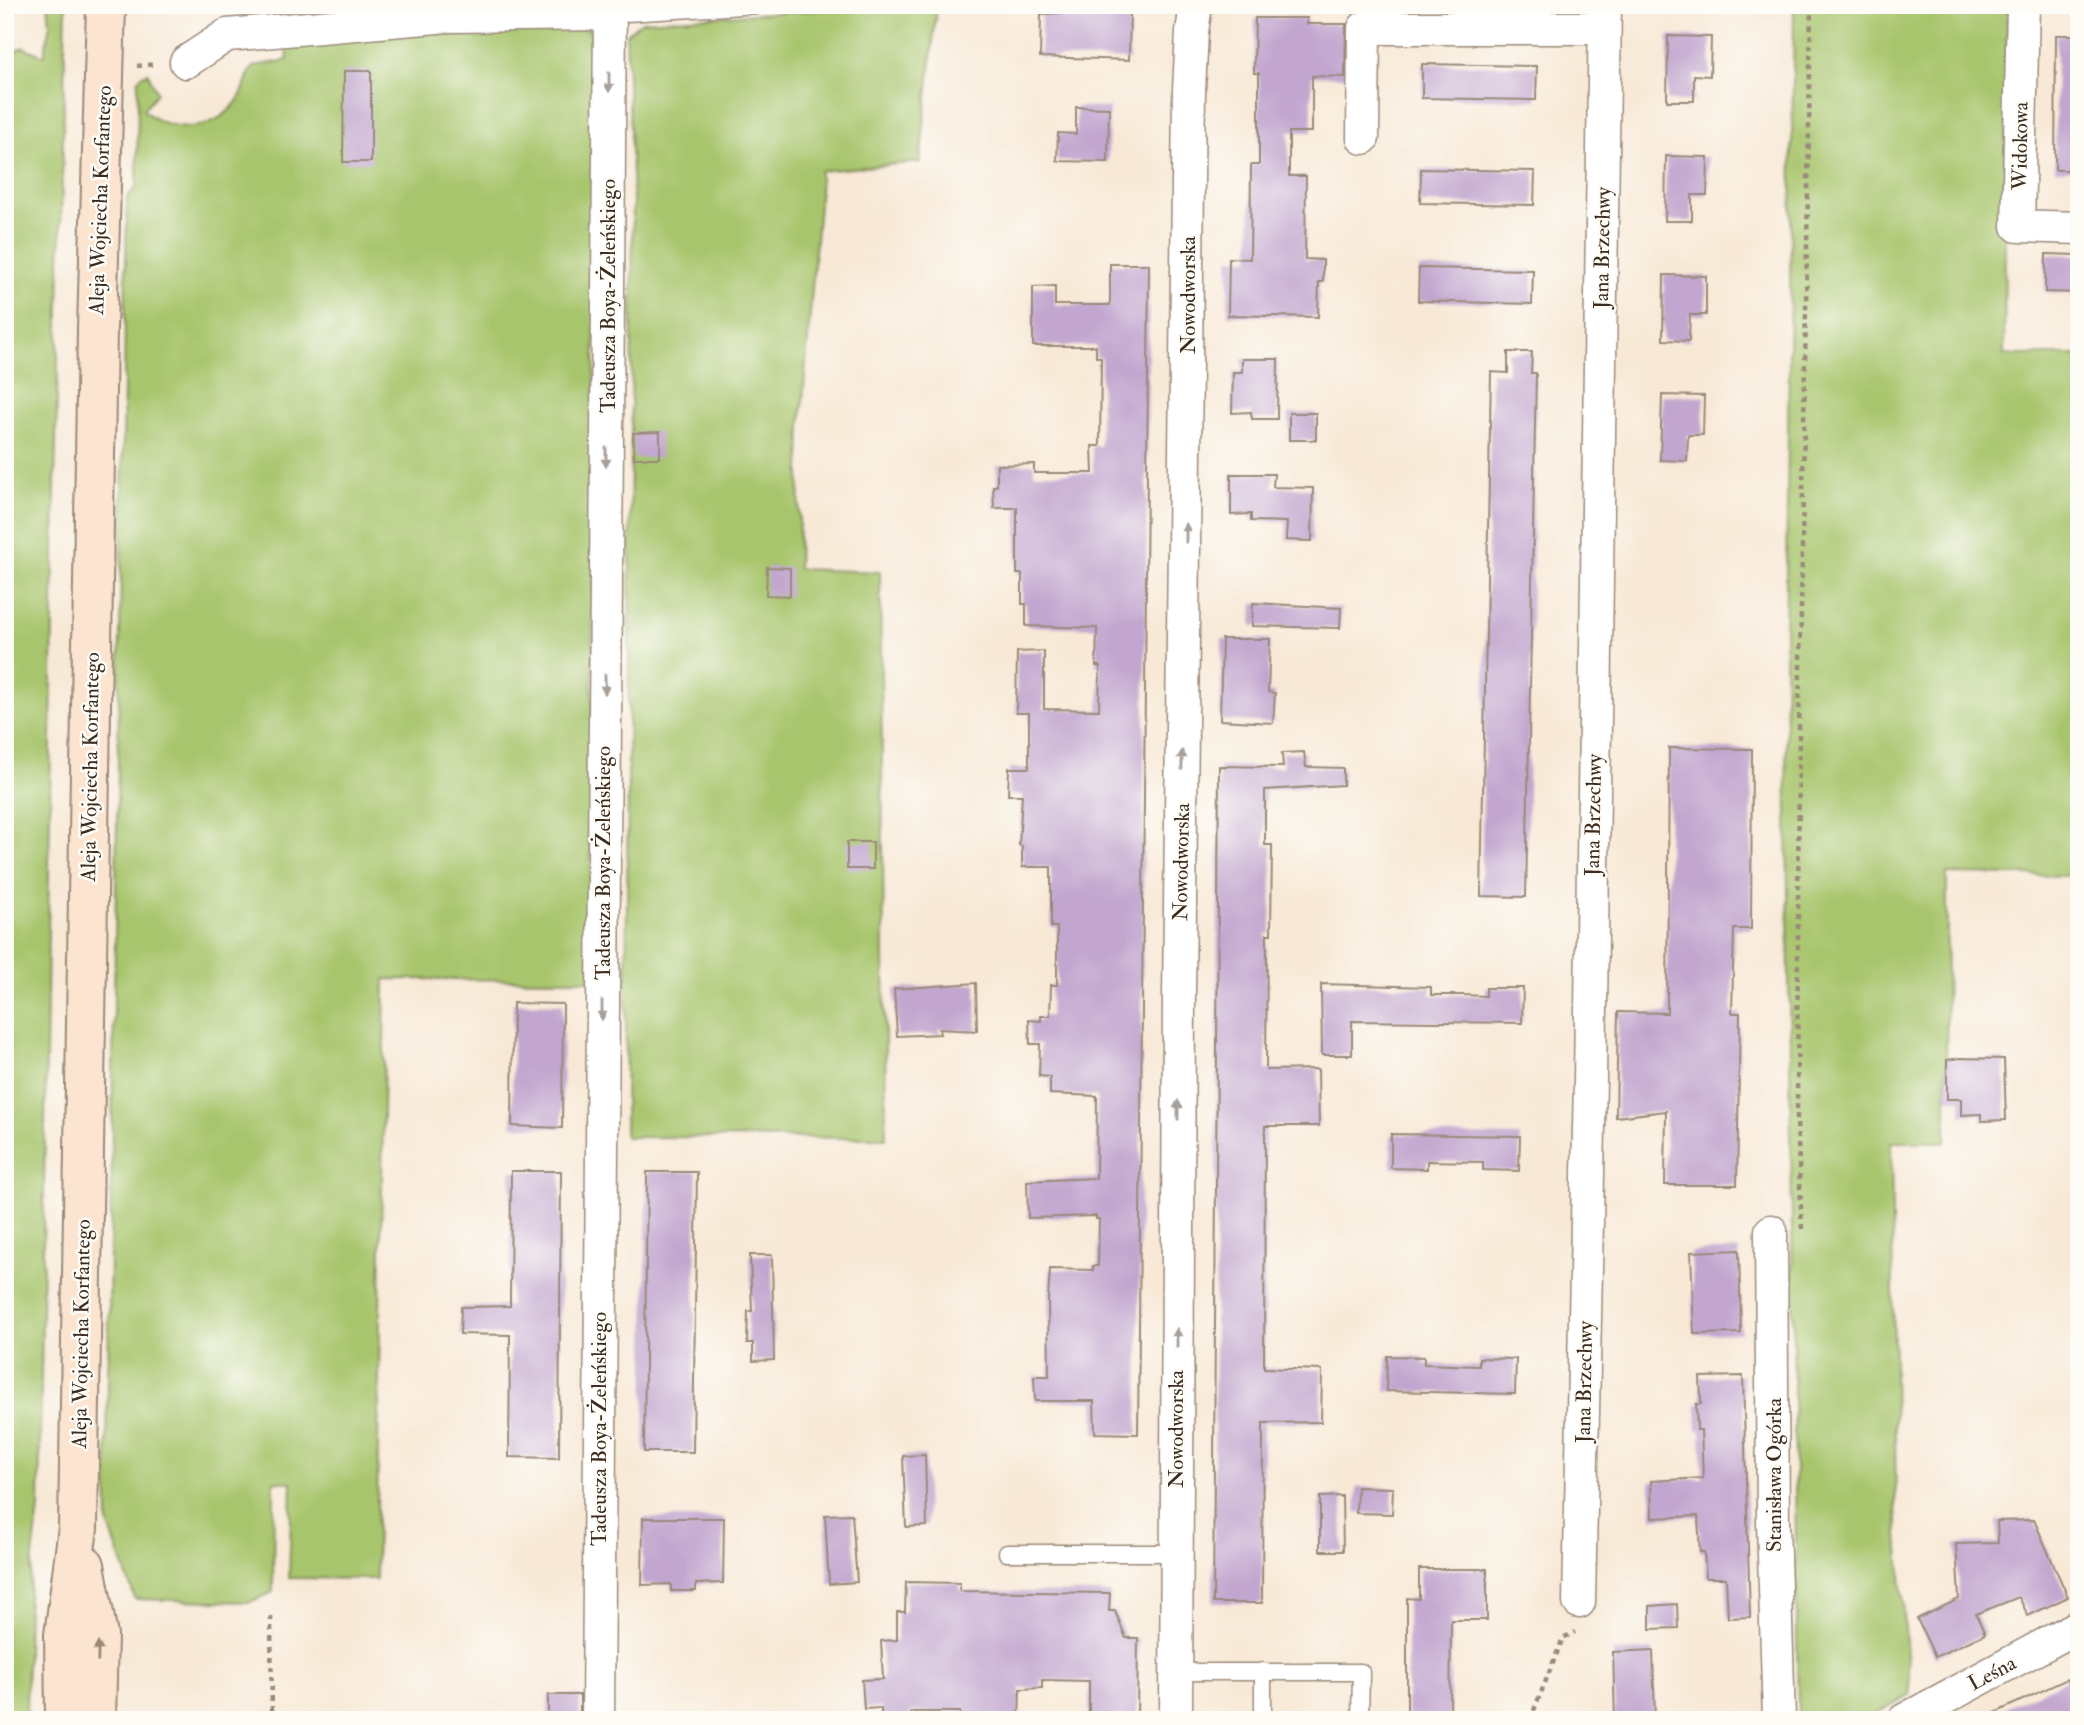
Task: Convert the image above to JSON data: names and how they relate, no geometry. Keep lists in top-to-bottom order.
{
  "streets": {
    "main road": ["Aleja Wojciecha Korfantego"],
    "street": [
      "Widokowa",
      "Jana Brzechwy",
      "Nowodworska",
      "Tadeusza Boya-Żeleńskiego",
      "Stanisława Ogórka",
      "Leśna"
    ]
  },
  "one_way": ["Nowodworska", "Tadeusza Boya-Żeleńskiego"]
}
